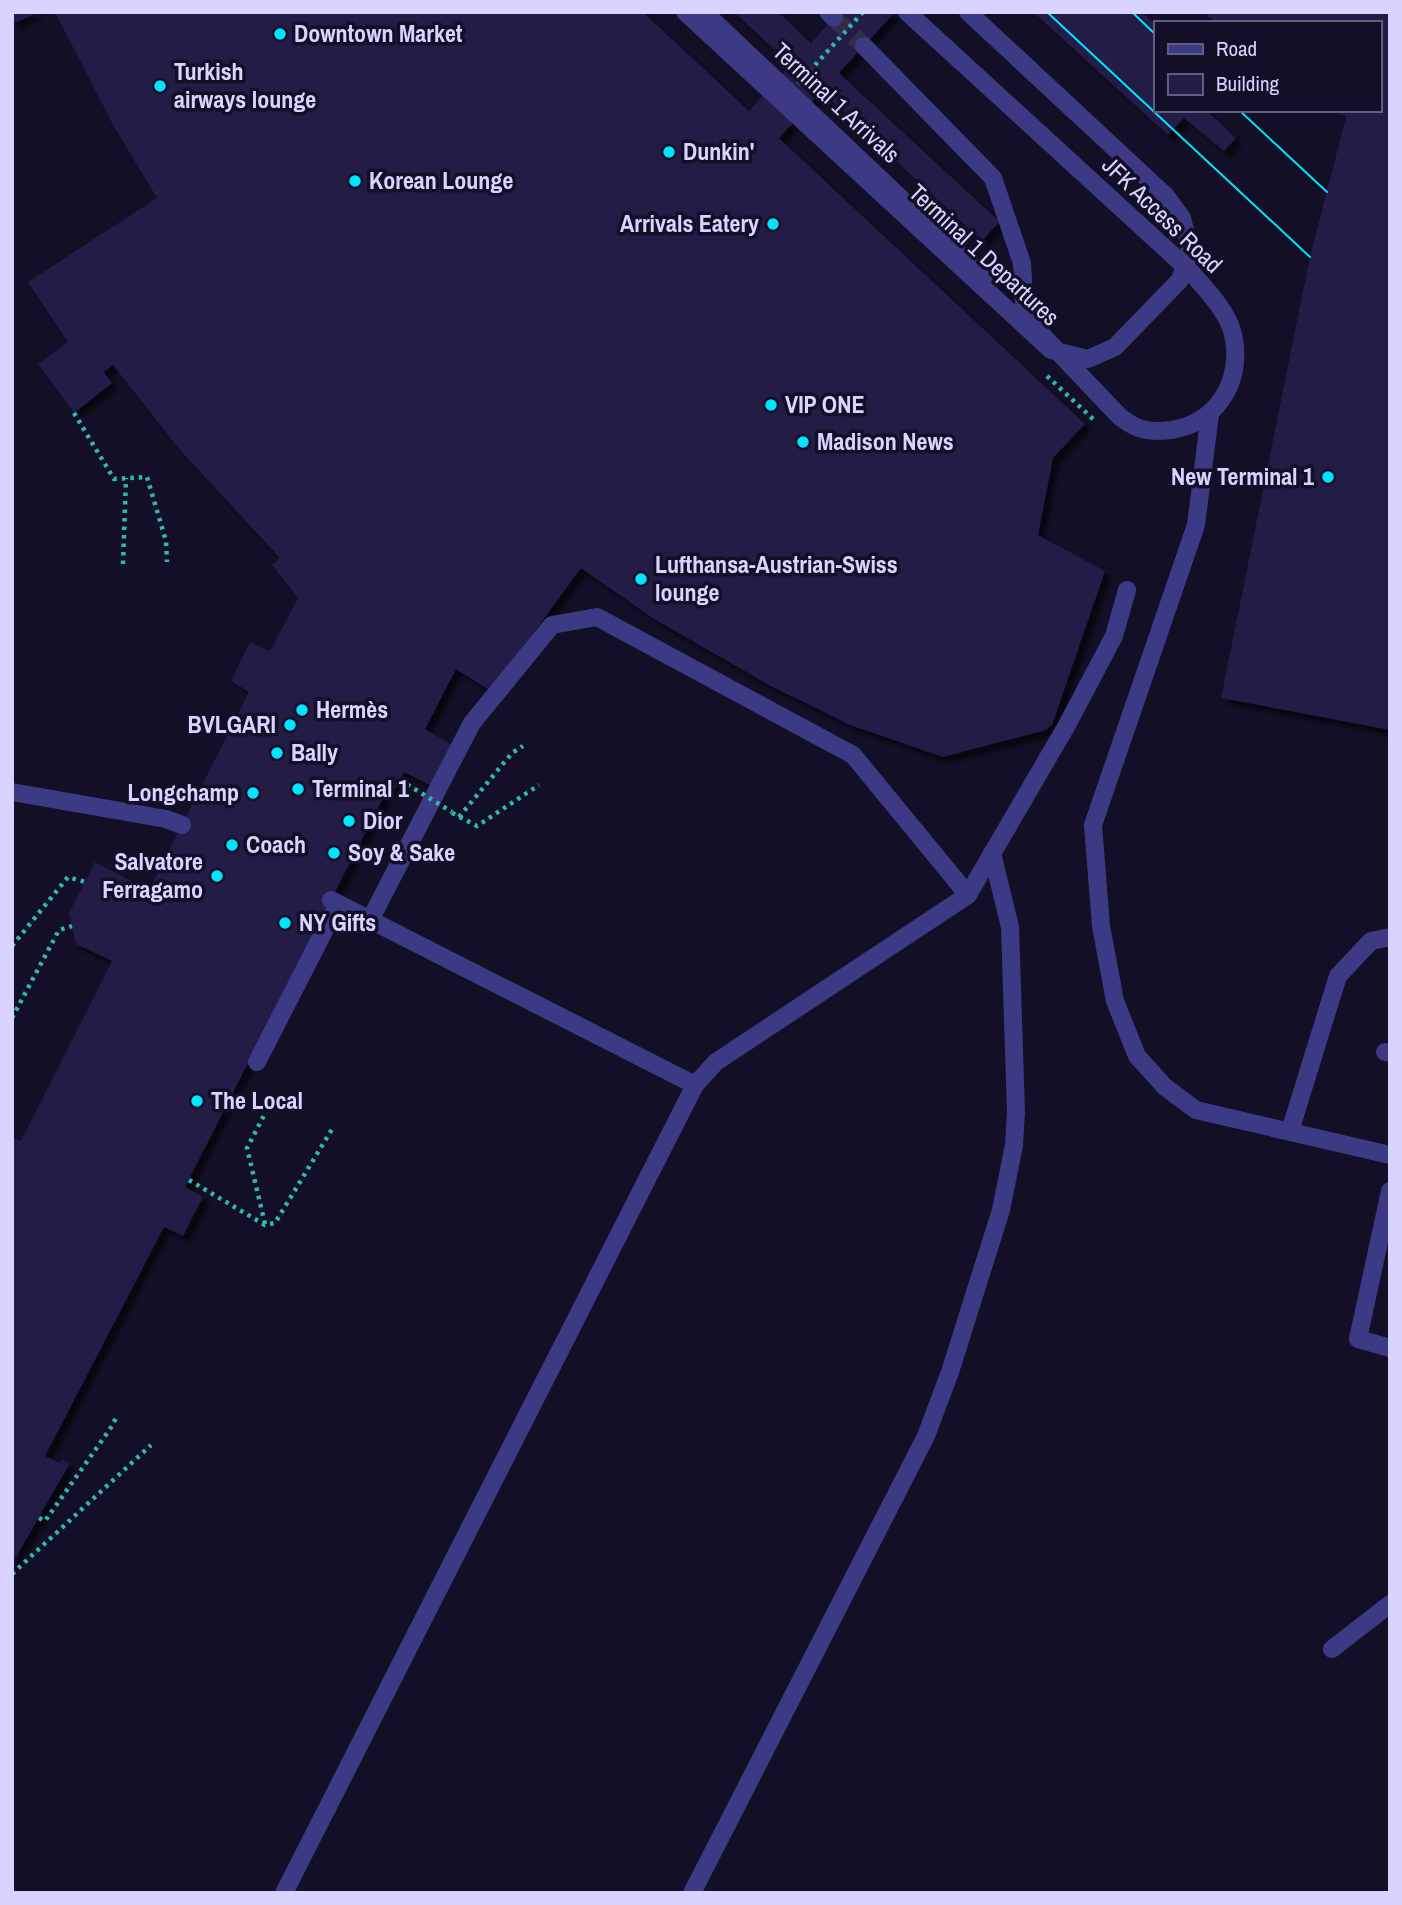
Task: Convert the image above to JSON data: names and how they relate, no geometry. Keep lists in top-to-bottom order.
{
  "streets": {
    "street": ["Terminal 1 Arrivals", "JFK Access Road", "Terminal 1 Departures"]
  },
  "crossings": [
    ["Terminal 1 Arrivals", "JFK Access Road"]
  ],
  "places": [
    "Downtown Market",
    "Turkish airways lounge",
    "Dunkin'",
    "Korean Lounge",
    "Arrivals Eatery",
    "VIP ONE",
    "Madison News",
    "New Terminal 1",
    "Lufthansa-Austrian-Swiss lounge",
    "Hermès",
    "BVLGARI",
    "Bally",
    "Terminal 1",
    "Longchamp",
    "Dior",
    "Coach",
    "Soy & Sake",
    "Salvatore Ferragamo",
    "NY Gifts",
    "The Local"
  ],
  "legend": ["Road", "Building"]
}
